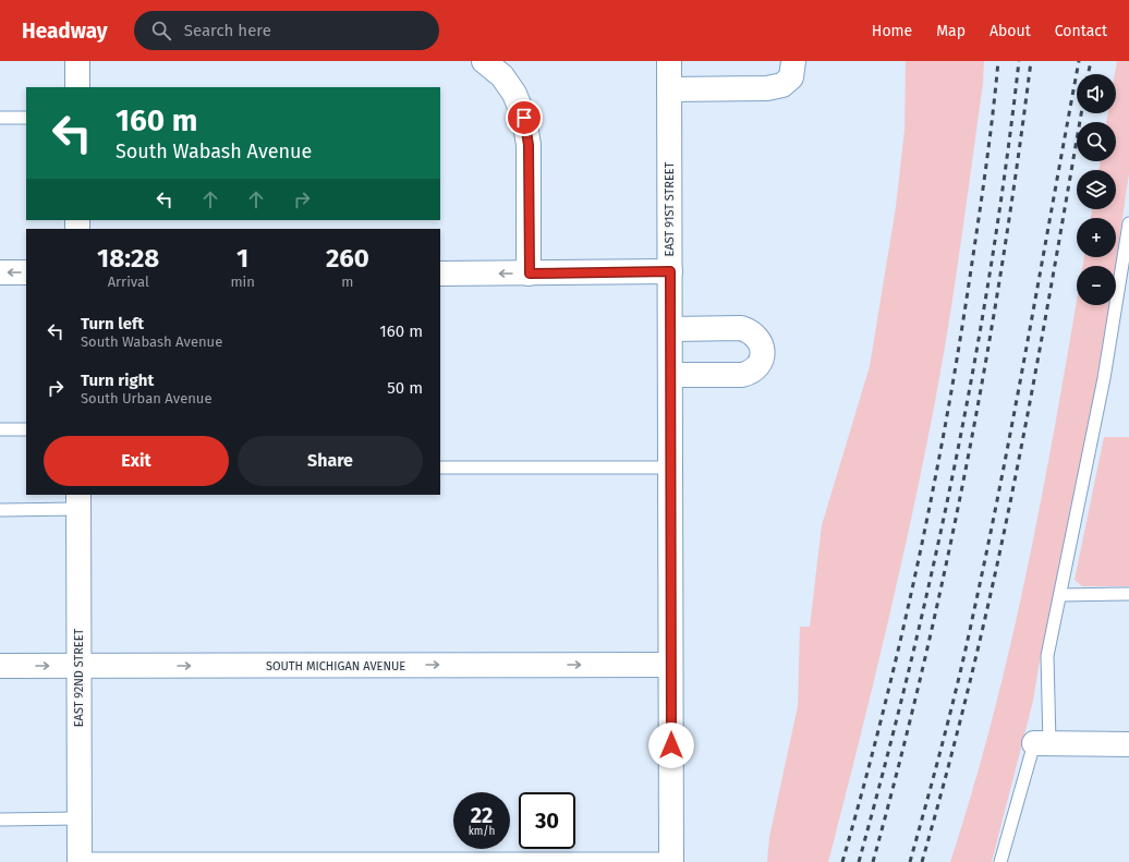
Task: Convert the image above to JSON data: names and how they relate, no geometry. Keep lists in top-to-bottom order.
{
  "streets": {
    "street": ["EAST 91ST STREET", "SOUTH MICHIGAN AVENUE", "EAST 92ND STREET"]
  },
  "crossings": [
    ["EAST 91ST STREET", "SOUTH MICHIGAN AVENUE"],
    ["SOUTH MICHIGAN AVENUE", "EAST 92ND STREET"]
  ],
  "one_way": ["SOUTH MICHIGAN AVENUE"],
  "page": {
    "header": "Headway",
    "search": "Search here",
    "nav": [
      "Home",
      "Map",
      "About",
      "Contact"
    ],
    "map_buttons": ["+", "−"],
    "turn": ["160 m", "South Wabash Avenue"],
    "eta": [
      "18:28",
      "Arrival",
      "1",
      "min",
      "260",
      "m"
    ],
    "list": [
      {
        "name": "Turn left",
        "note": "South Wabash Avenue",
        "value": "160 m"
      },
      {
        "name": "Turn right",
        "note": "South Urban Avenue",
        "value": "50 m"
      }
    ],
    "buttons": ["Exit", "Share"],
    "speed": "22 km/h",
    "limit": "30"
  }
}
